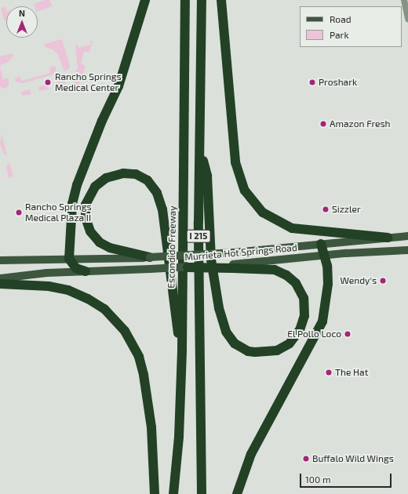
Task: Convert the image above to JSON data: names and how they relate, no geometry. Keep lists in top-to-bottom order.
{
  "streets": {
    "highway": ["I 215", "Escondido Freeway"],
    "main road": ["Murrieta Hot Springs Road"]
  },
  "places": [
    "Rancho Springs Medical Center",
    "Proshark",
    "Amazon Fresh",
    "Sizzler",
    "Rancho Springs Medical Plaza II",
    "Wendy's",
    "El Pollo Loco",
    "The Hat",
    "Buffalo Wild Wings"
  ],
  "legend": ["Road", "Park"],
  "scale_bar": "100 m",
  "north": "top"
}
